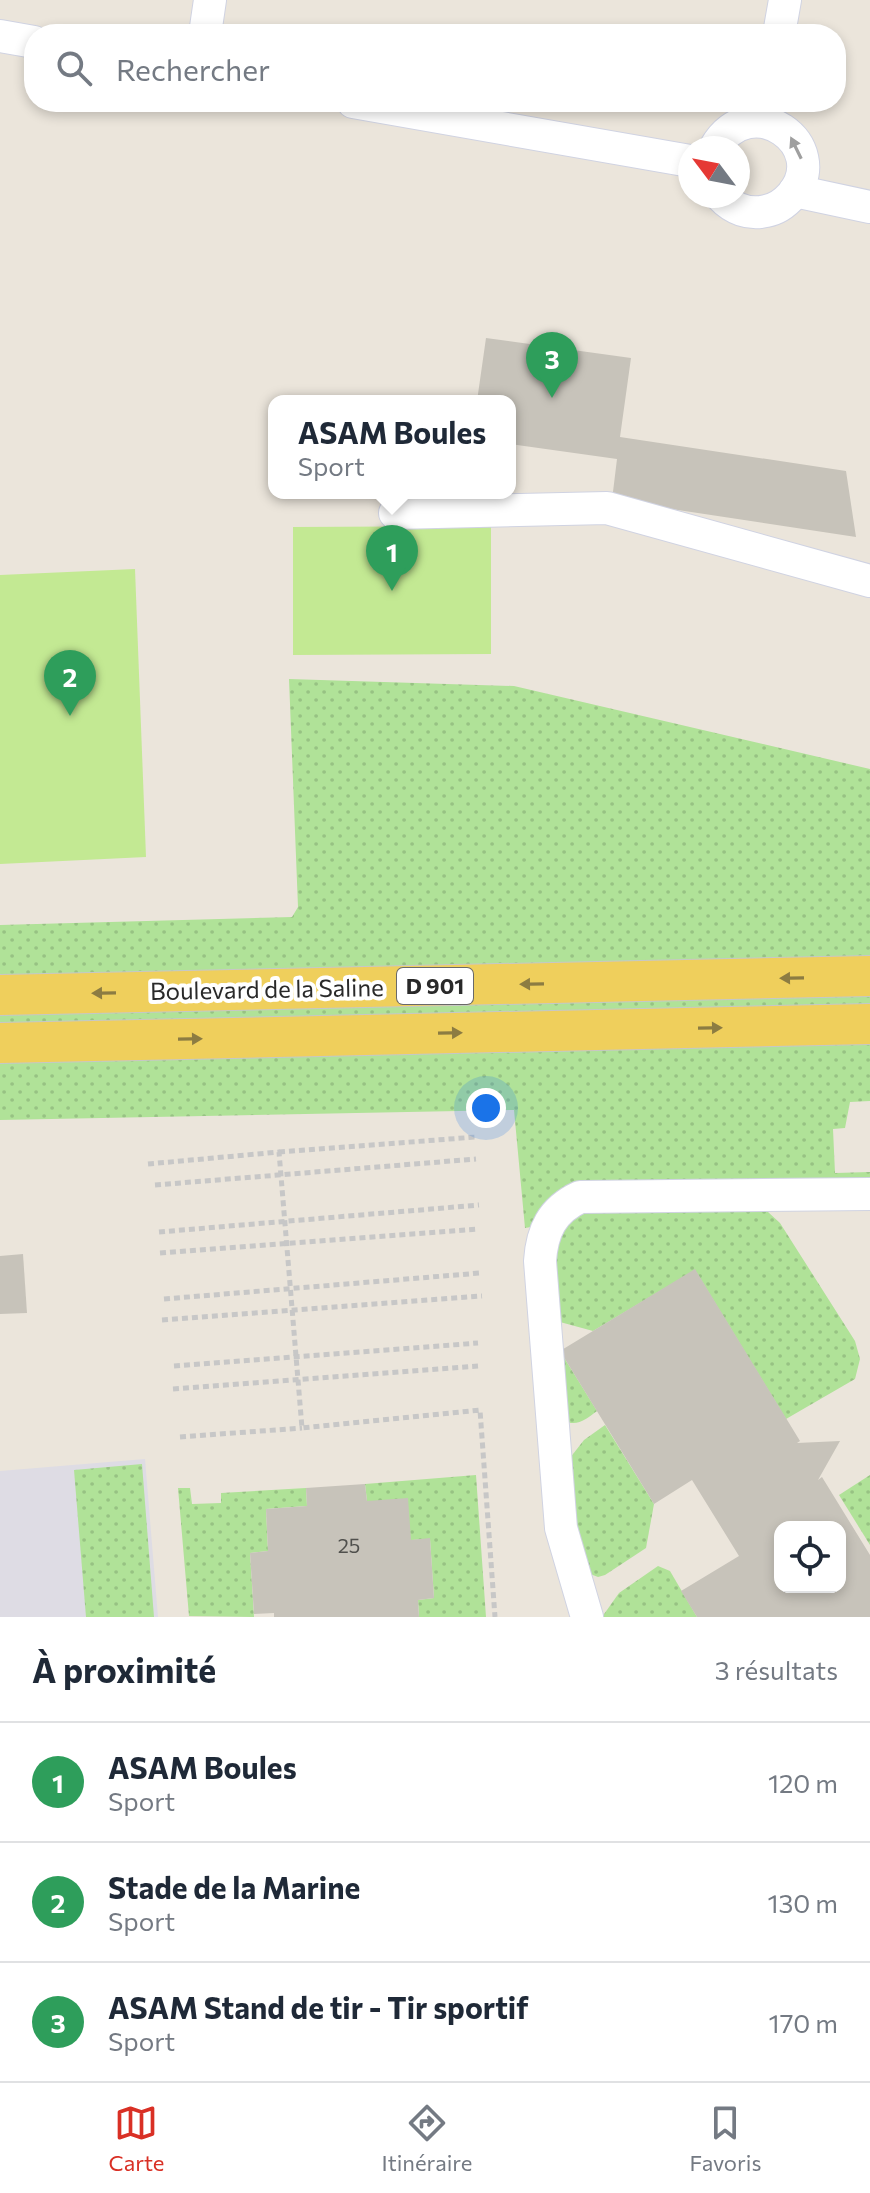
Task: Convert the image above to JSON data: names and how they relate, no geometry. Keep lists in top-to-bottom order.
{
  "streets": {
    "main road": ["D 901", "Boulevard de la Saline"]
  },
  "house_numbers": ["25"],
  "north": "top left",
  "page": {
    "search": "Rechercher",
    "pins": ["3", "1", "2"],
    "popup": ["ASAM Boules", "Sport"],
    "heading": ["À proximité", "3 résultats"],
    "list": [
      {
        "mark": "1",
        "name": "ASAM Boules",
        "note": "Sport",
        "value": "120 m"
      },
      {
        "mark": "2",
        "name": "Stade de la Marine",
        "note": "Sport",
        "value": "130 m"
      },
      {
        "mark": "3",
        "name": "ASAM Stand de tir - Tir sportif",
        "note": "Sport",
        "value": "170 m"
      }
    ],
    "nav": ["Carte", "Itinéraire", "Favoris"]
  }
}
